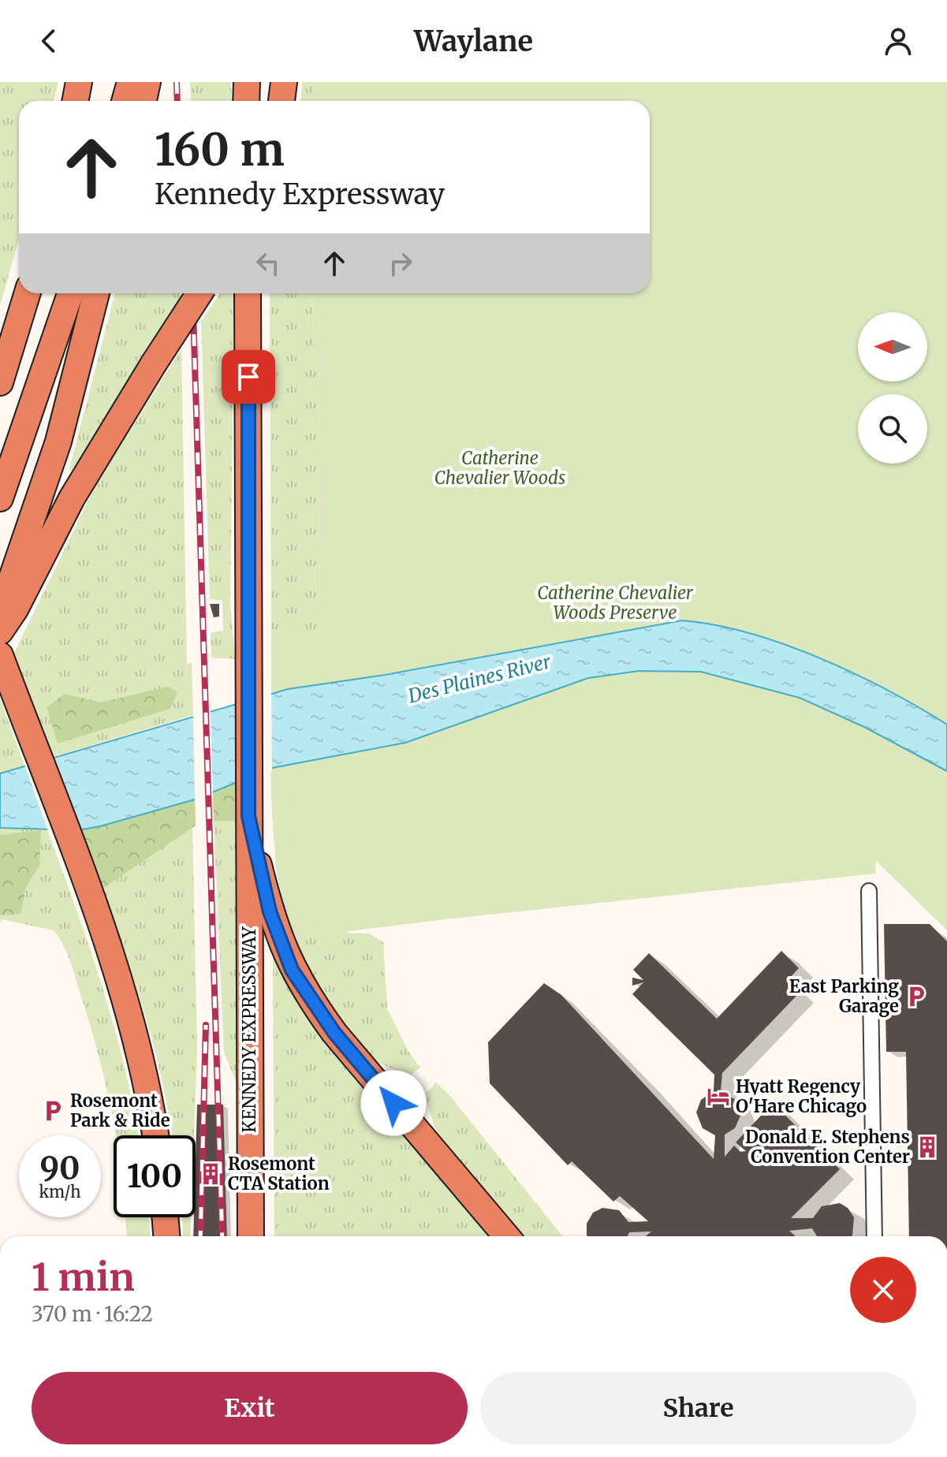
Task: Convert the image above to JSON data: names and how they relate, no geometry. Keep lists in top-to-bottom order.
{
  "streets": {
    "highway": ["KENNEDY EXPRESSWAY"]
  },
  "water": ["Des Plaines River"],
  "parks": ["Catherine Chevalier Woods", "Catherine Chevalier Woods Preserve"],
  "places": {
    "parking": ["East Parking Garage", "Rosemont Park & Ride"],
    "hotel": ["Hyatt Regency O'Hare Chicago"],
    "building": ["Donald E. Stephens Convention Center", "Rosemont CTA Station"]
  },
  "north": "left",
  "page": {
    "header": "Waylane",
    "turn": ["160 m", "Kennedy Expressway"],
    "speed": "90 km/h",
    "limit": "100",
    "heading": ["1 min", "370 m · 16:22"],
    "buttons": ["Exit", "Share"]
  }
}
